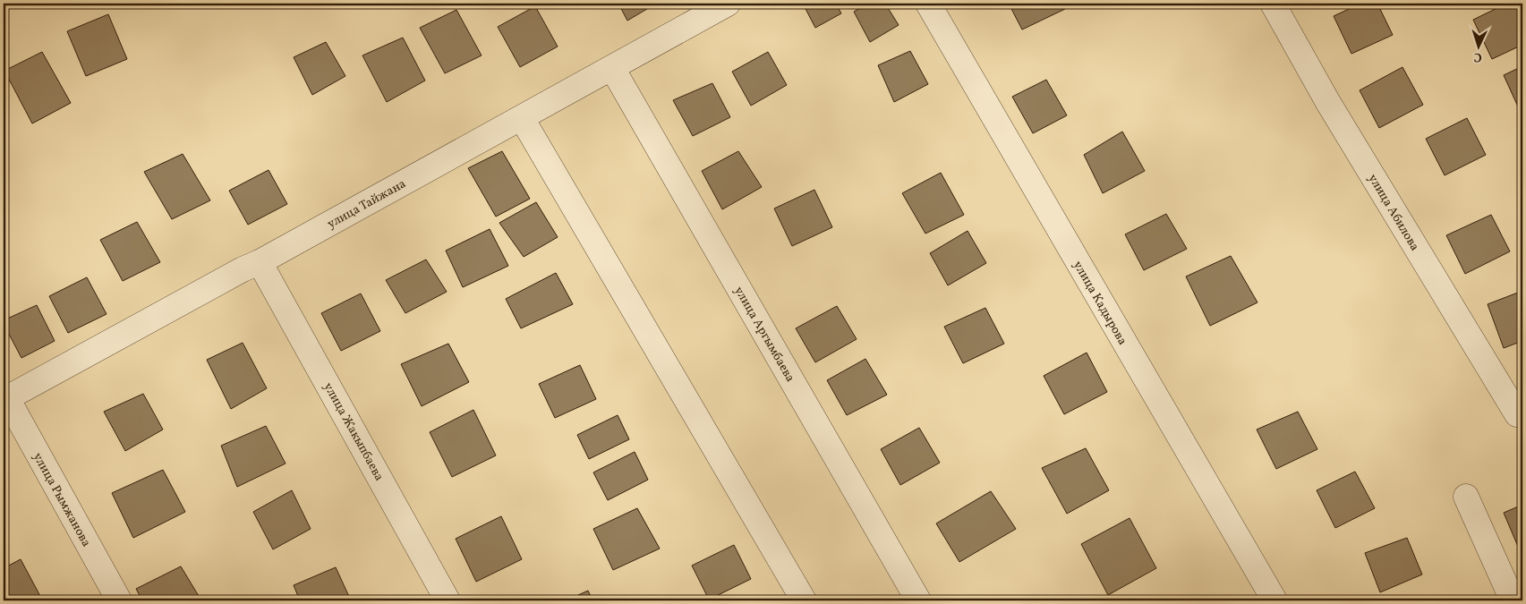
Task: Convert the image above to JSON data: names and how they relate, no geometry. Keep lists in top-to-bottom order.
{
  "streets": {
    "street": [
      "улица Тайжана",
      "улица Абилова",
      "улица Кадырова",
      "улица Аргымбаева",
      "улица Жакыпбаева",
      "улица Рымжанова"
    ]
  },
  "crossings": [
    ["улица Тайжана", "улица Аргымбаева"],
    ["улица Тайжана", "улица Жакыпбаева"],
    ["улица Тайжана", "улица Рымжанова"]
  ],
  "north": "bottom"
}
